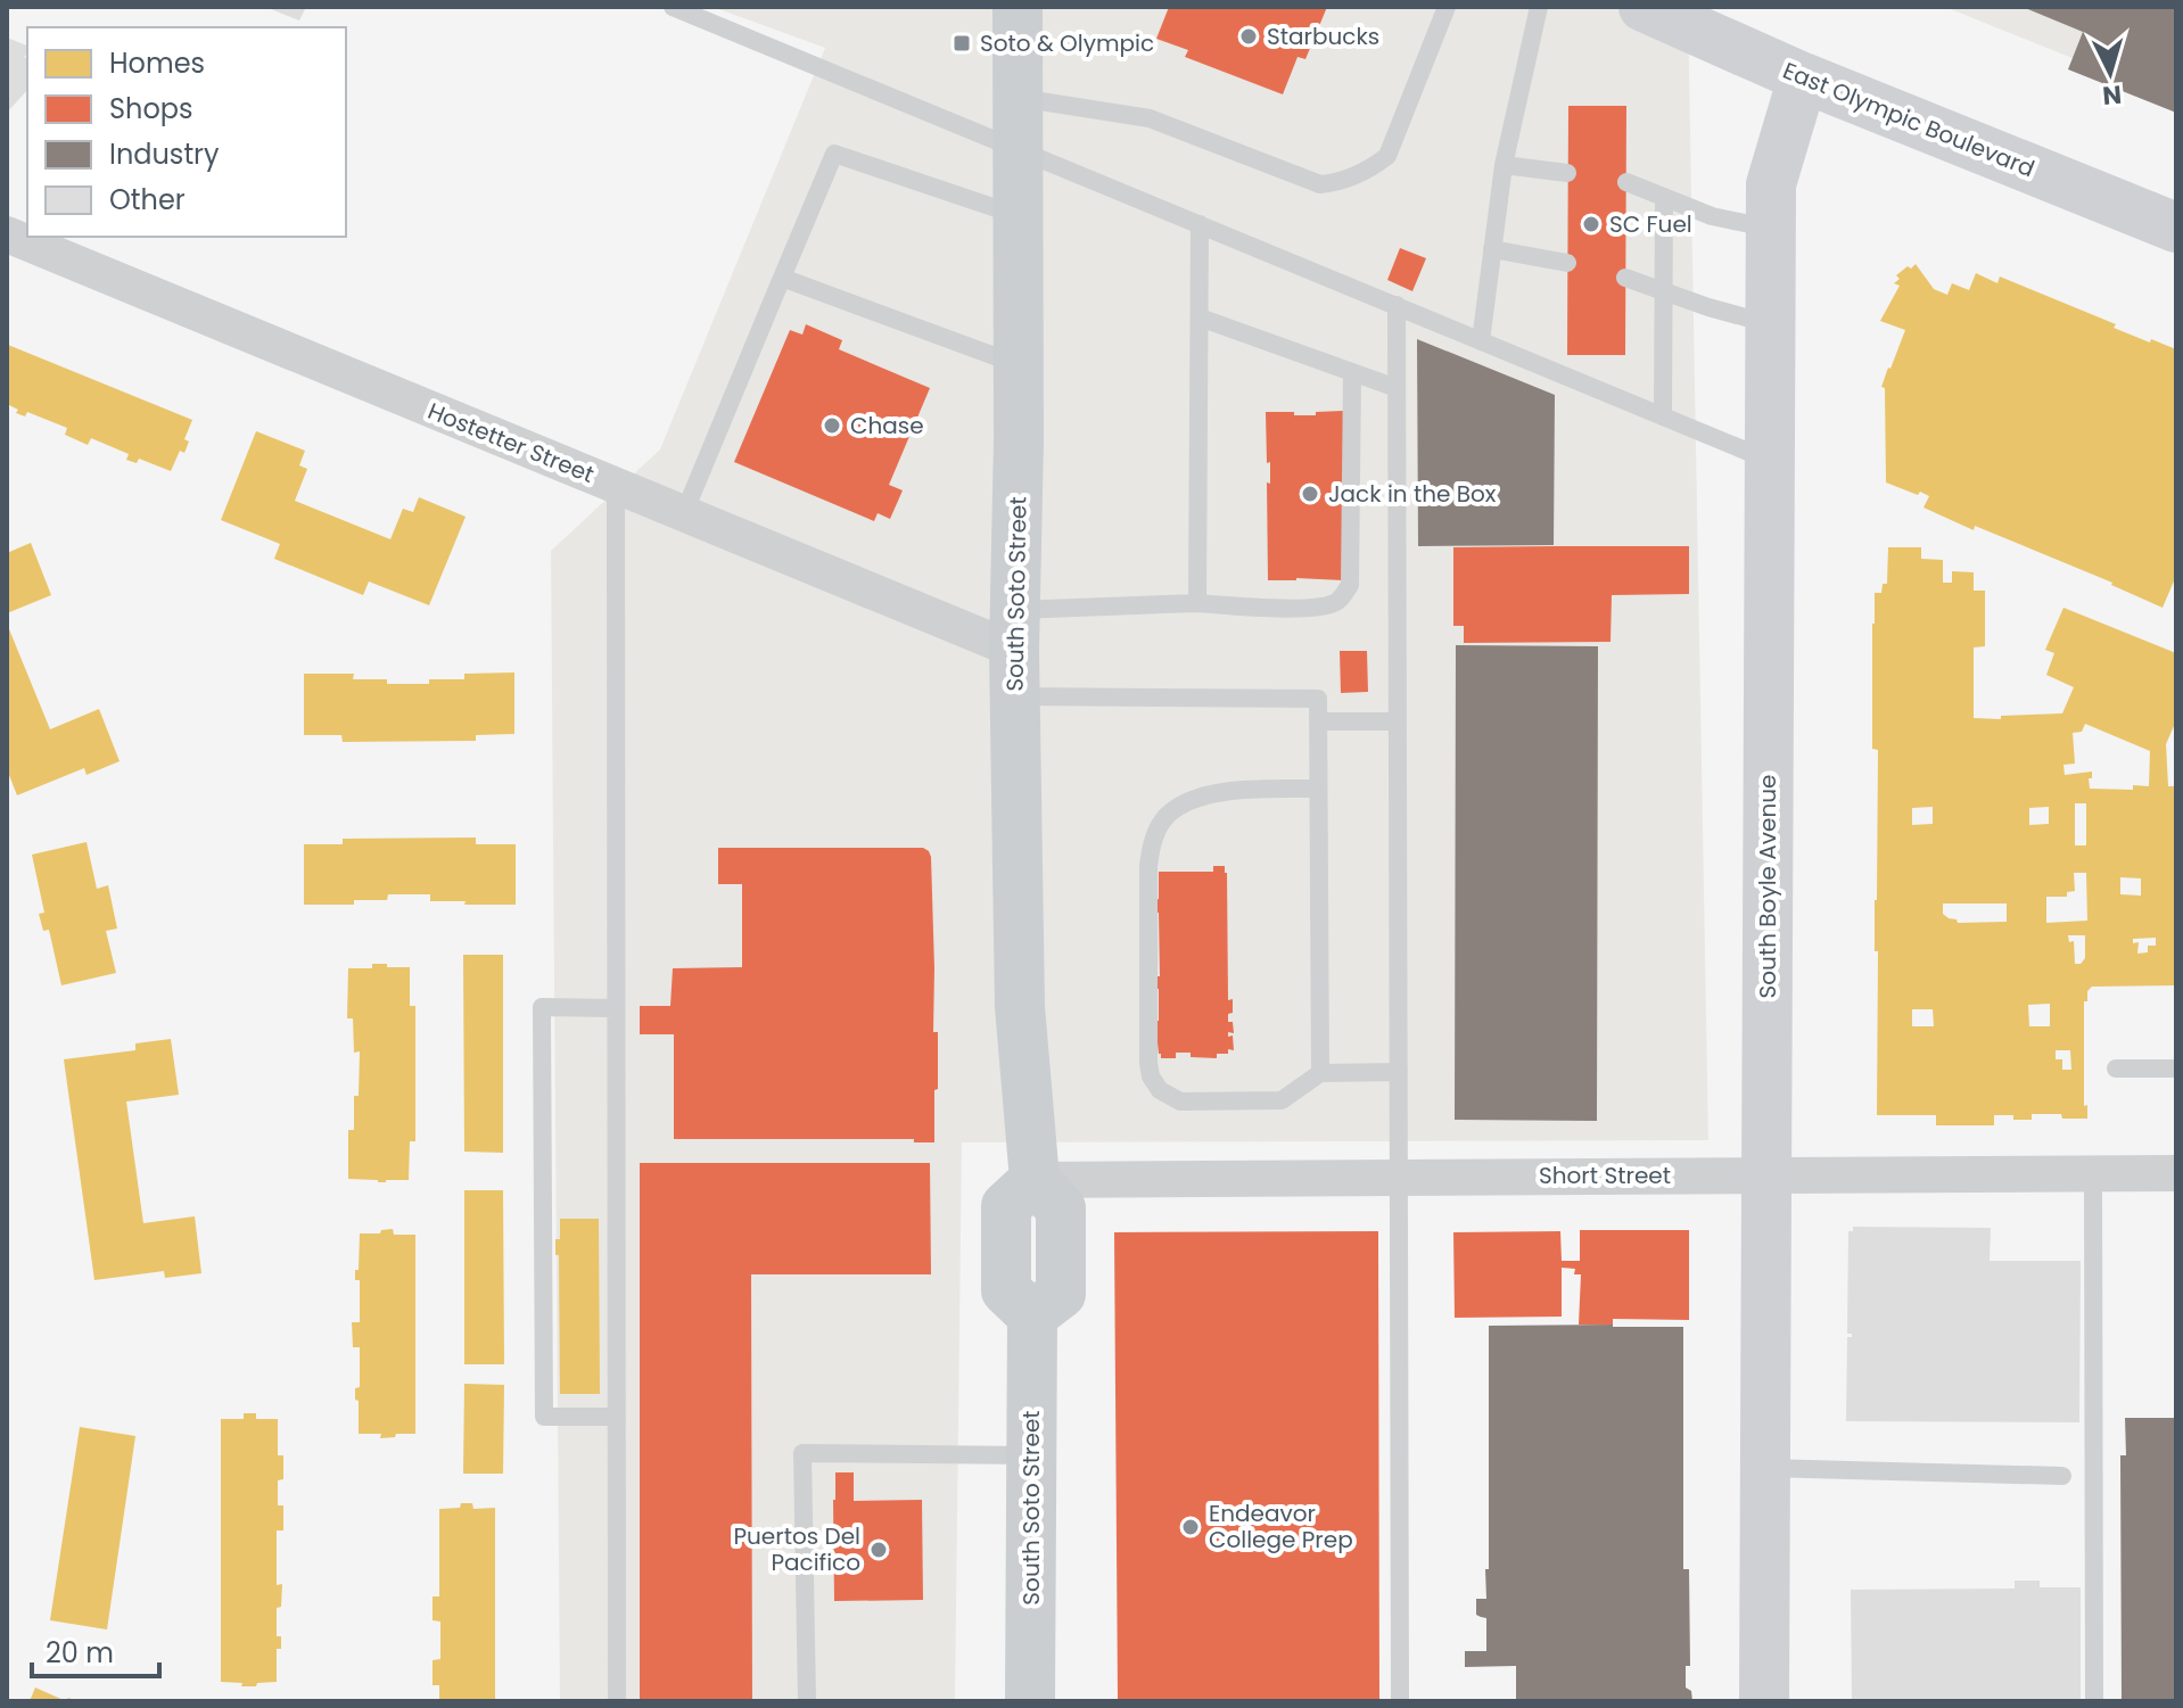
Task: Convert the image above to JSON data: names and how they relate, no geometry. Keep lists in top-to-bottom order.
{
  "streets": {
    "main road": ["East Olympic Boulevard", "South Soto Street", "South Boyle Avenue"],
    "street": ["Hostetter Street", "Short Street"]
  },
  "crossings": [
    ["East Olympic Boulevard", "South Boyle Avenue"],
    ["Hostetter Street", "South Soto Street"],
    ["South Soto Street", "Short Street"],
    ["South Boyle Avenue", "Short Street"]
  ],
  "places": {
    "other": [
      "Starbucks",
      "SC Fuel",
      "Chase",
      "Jack in the Box",
      "Endeavor College Prep",
      "Puertos Del Pacifico"
    ],
    "transit": ["Soto & Olympic"]
  },
  "legend": [
    "Homes",
    "Shops",
    "Industry",
    "Other"
  ],
  "scale_bar": "20 m",
  "north": "bottom"
}
